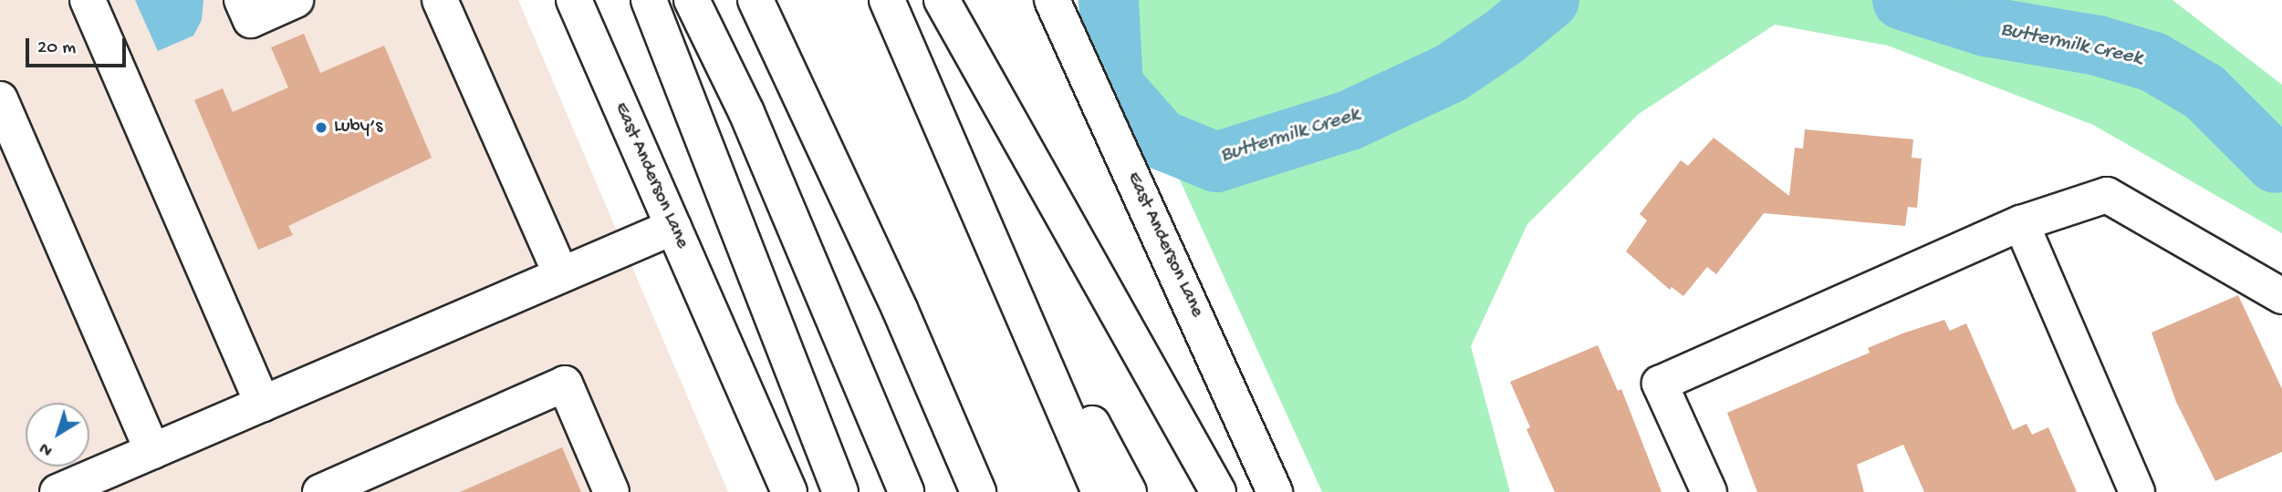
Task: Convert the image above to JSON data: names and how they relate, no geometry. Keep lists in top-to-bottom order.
{
  "streets": {
    "main road": ["East Anderson Lane"]
  },
  "water": ["Buttermilk Creek"],
  "places": ["Luby’s"],
  "scale_bar": "20 m",
  "north": "bottom left"
}
